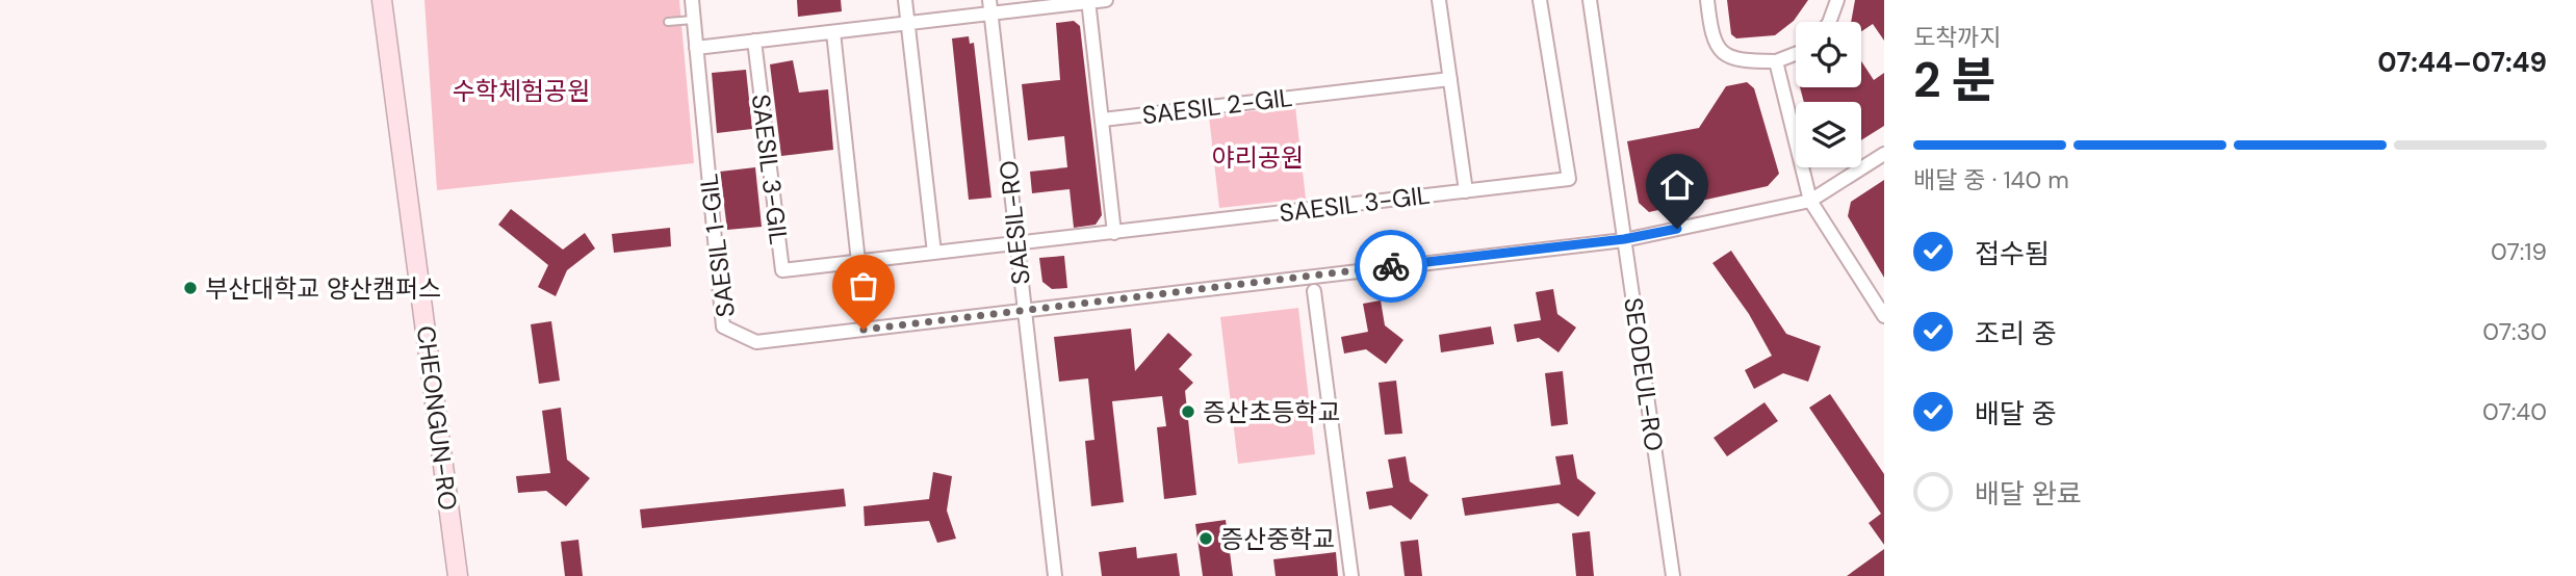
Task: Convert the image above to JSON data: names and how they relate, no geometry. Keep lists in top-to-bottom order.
{
  "streets": {
    "street": [
      "SAESIL 2-GIL",
      "SAESIL 3-GIL",
      "SAESIL-RO",
      "SAESIL 1-GIL",
      "SEODEUL-RO",
      "CHEONGUN-RO"
    ]
  },
  "crossings": [
    ["SAESIL 2-GIL", "SAESIL 3-GIL"],
    ["SAESIL 3-GIL", "SAESIL-RO"],
    ["SAESIL-RO", "SAESIL 1-GIL"],
    ["SAESIL 1-GIL", "SEODEUL-RO"]
  ],
  "parks": ["수학체험공원", "야리공원"],
  "places": ["부산대학교 양산캠퍼스", "증산초등학교", "증산중학교"],
  "page": {
    "heading": ["2 분", "도착까지", "07:44–07:49"],
    "bar": "배달 중 · 140 m",
    "list": [
      ["접수됨", "07:19"],
      ["조리 중", "07:30"],
      ["배달 중", "07:40"],
      "배달 완료"
    ]
  }
}
